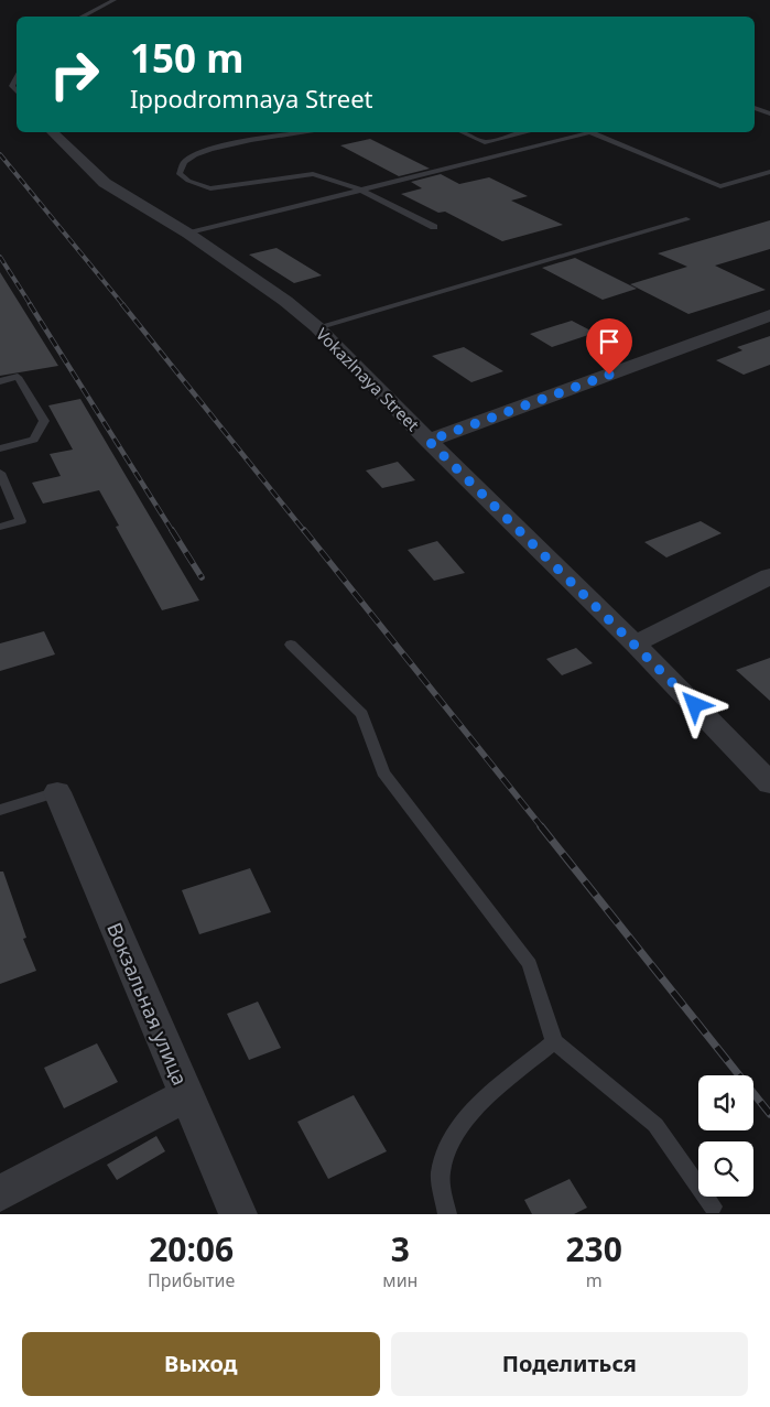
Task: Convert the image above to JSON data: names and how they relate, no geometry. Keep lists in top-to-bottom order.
{
  "streets": {
    "street": ["Vokazlnaya Street", "Вокзальная улица"]
  },
  "page": {
    "turn": ["150 m", "Ippodromnaya Street"],
    "eta": [
      "20:06",
      "Прибытие",
      "3",
      "мин",
      "230",
      "m"
    ],
    "buttons": ["Выход", "Поделиться"]
  }
}
